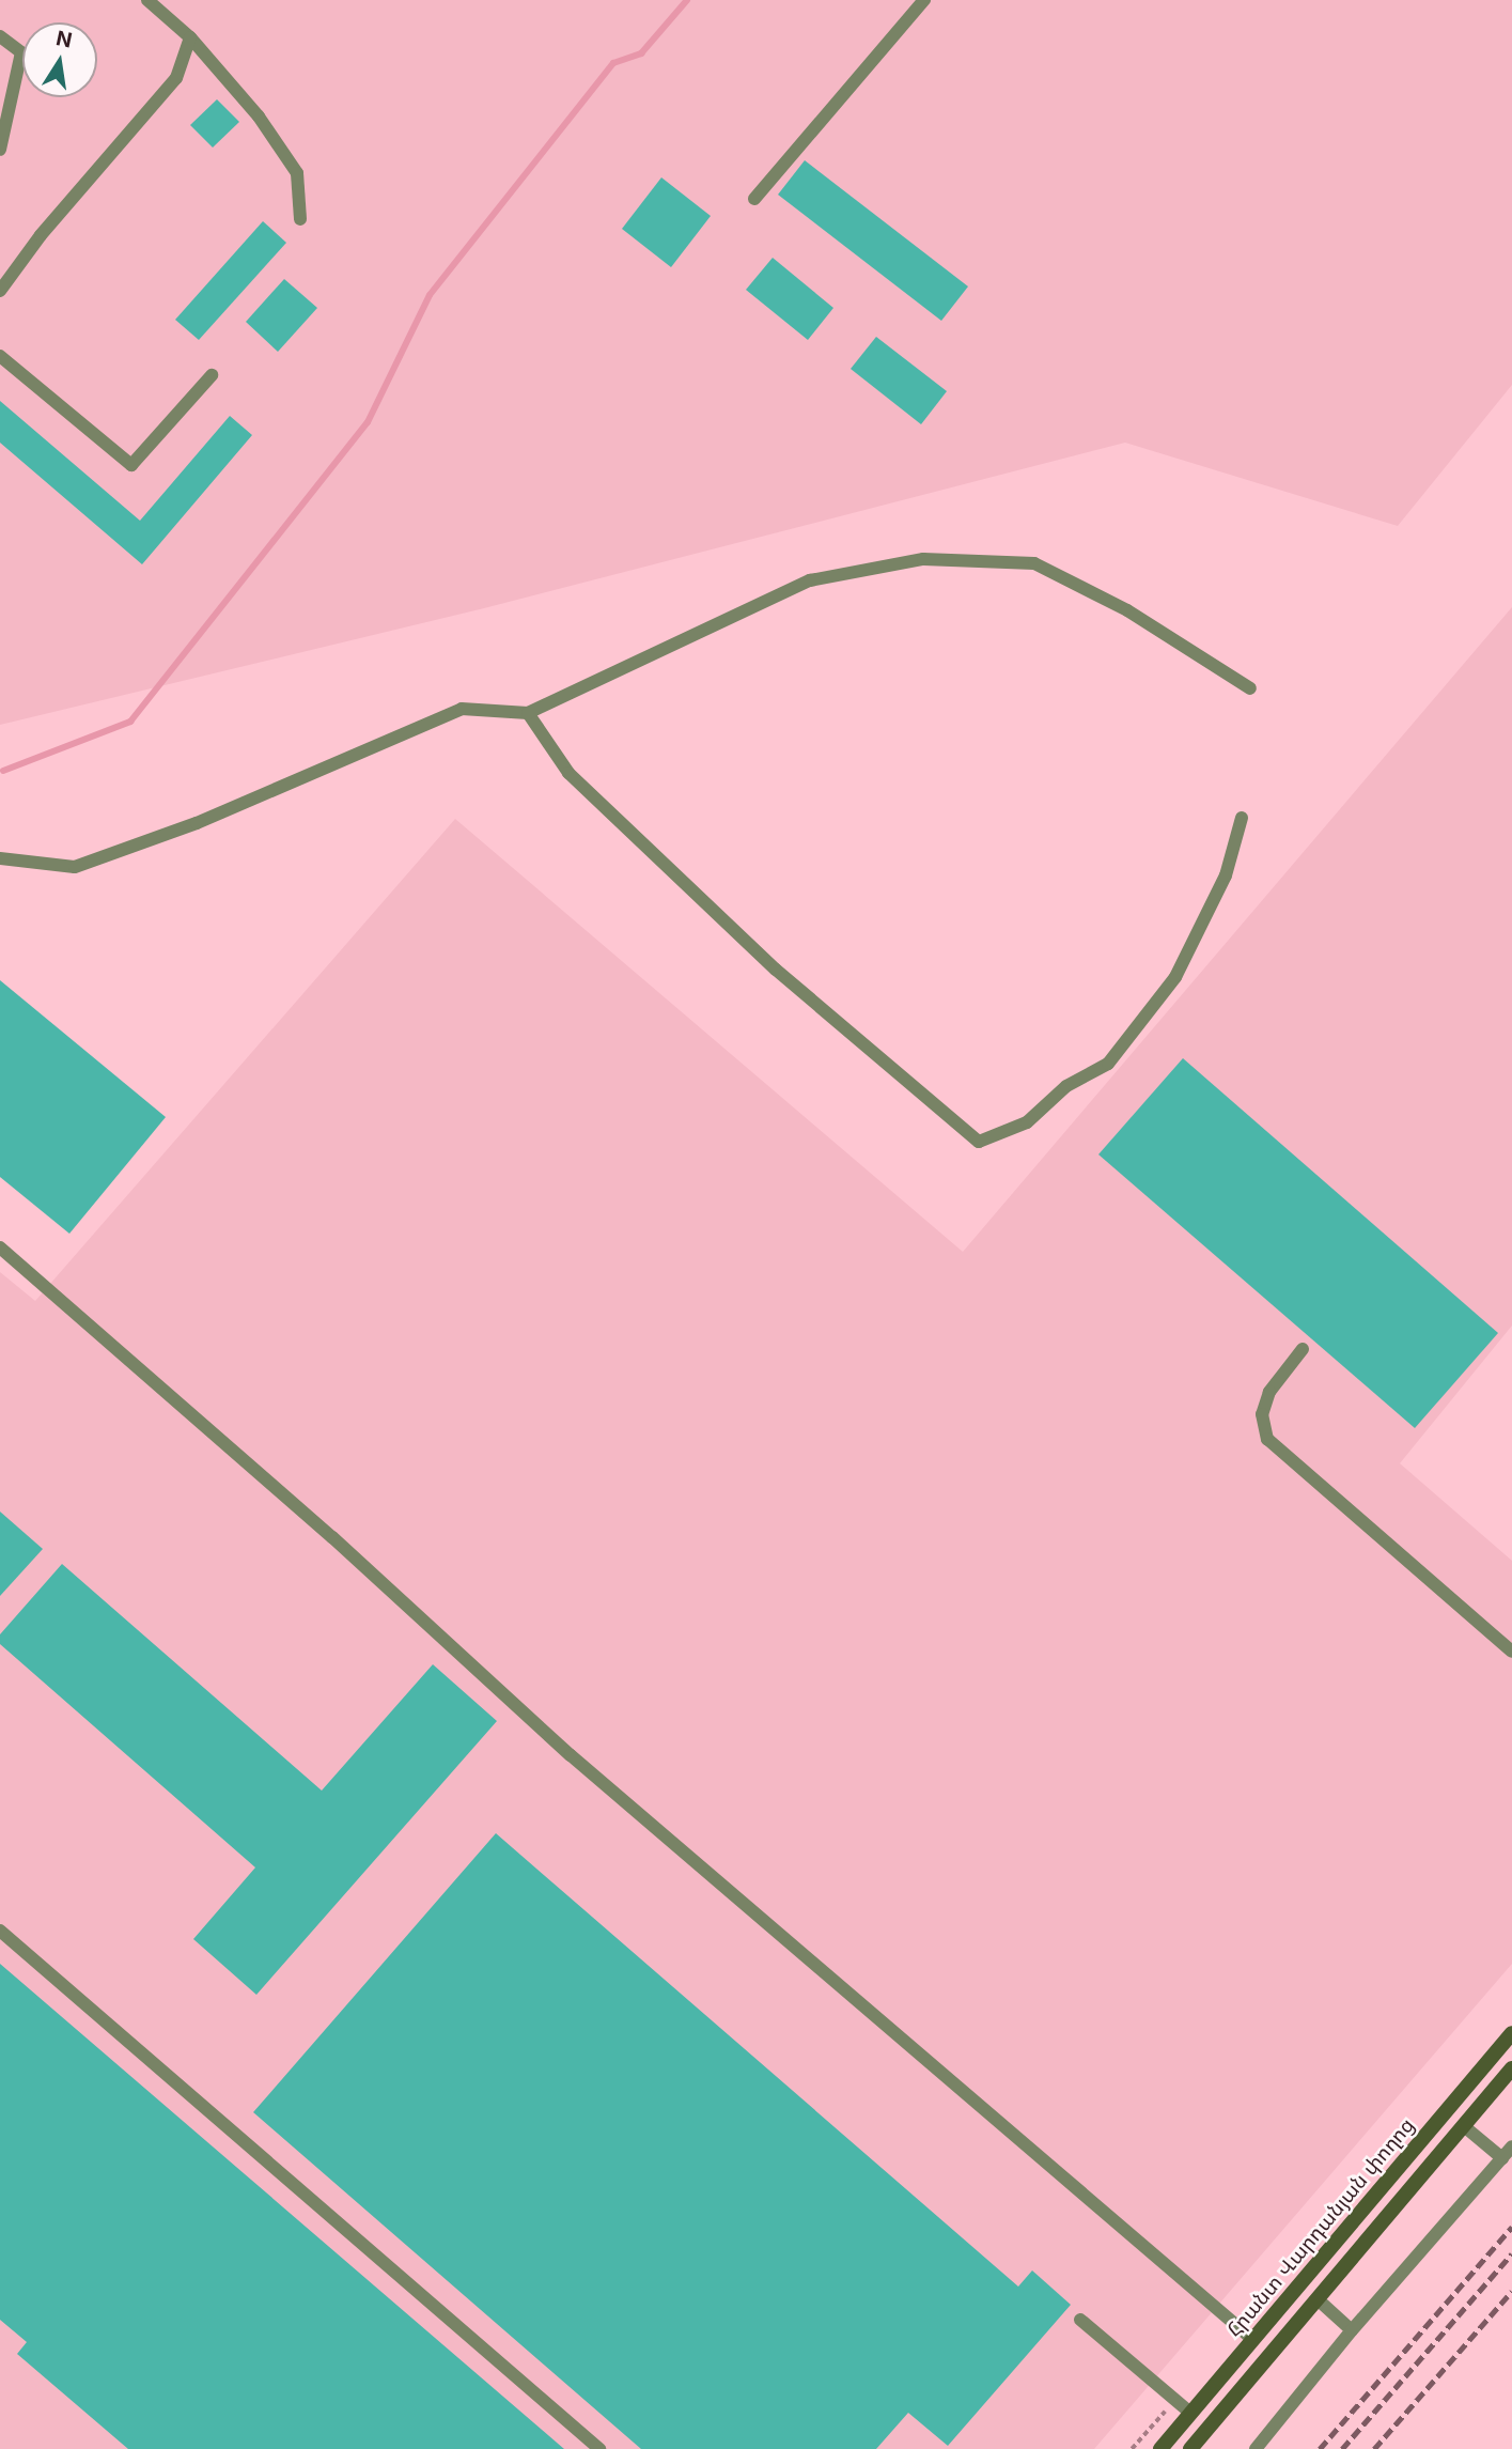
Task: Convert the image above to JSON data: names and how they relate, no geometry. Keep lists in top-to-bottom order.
{
  "streets": {
    "main road": ["Հրանտ Վարդանյան փողոց"]
  },
  "north": "top"
}
